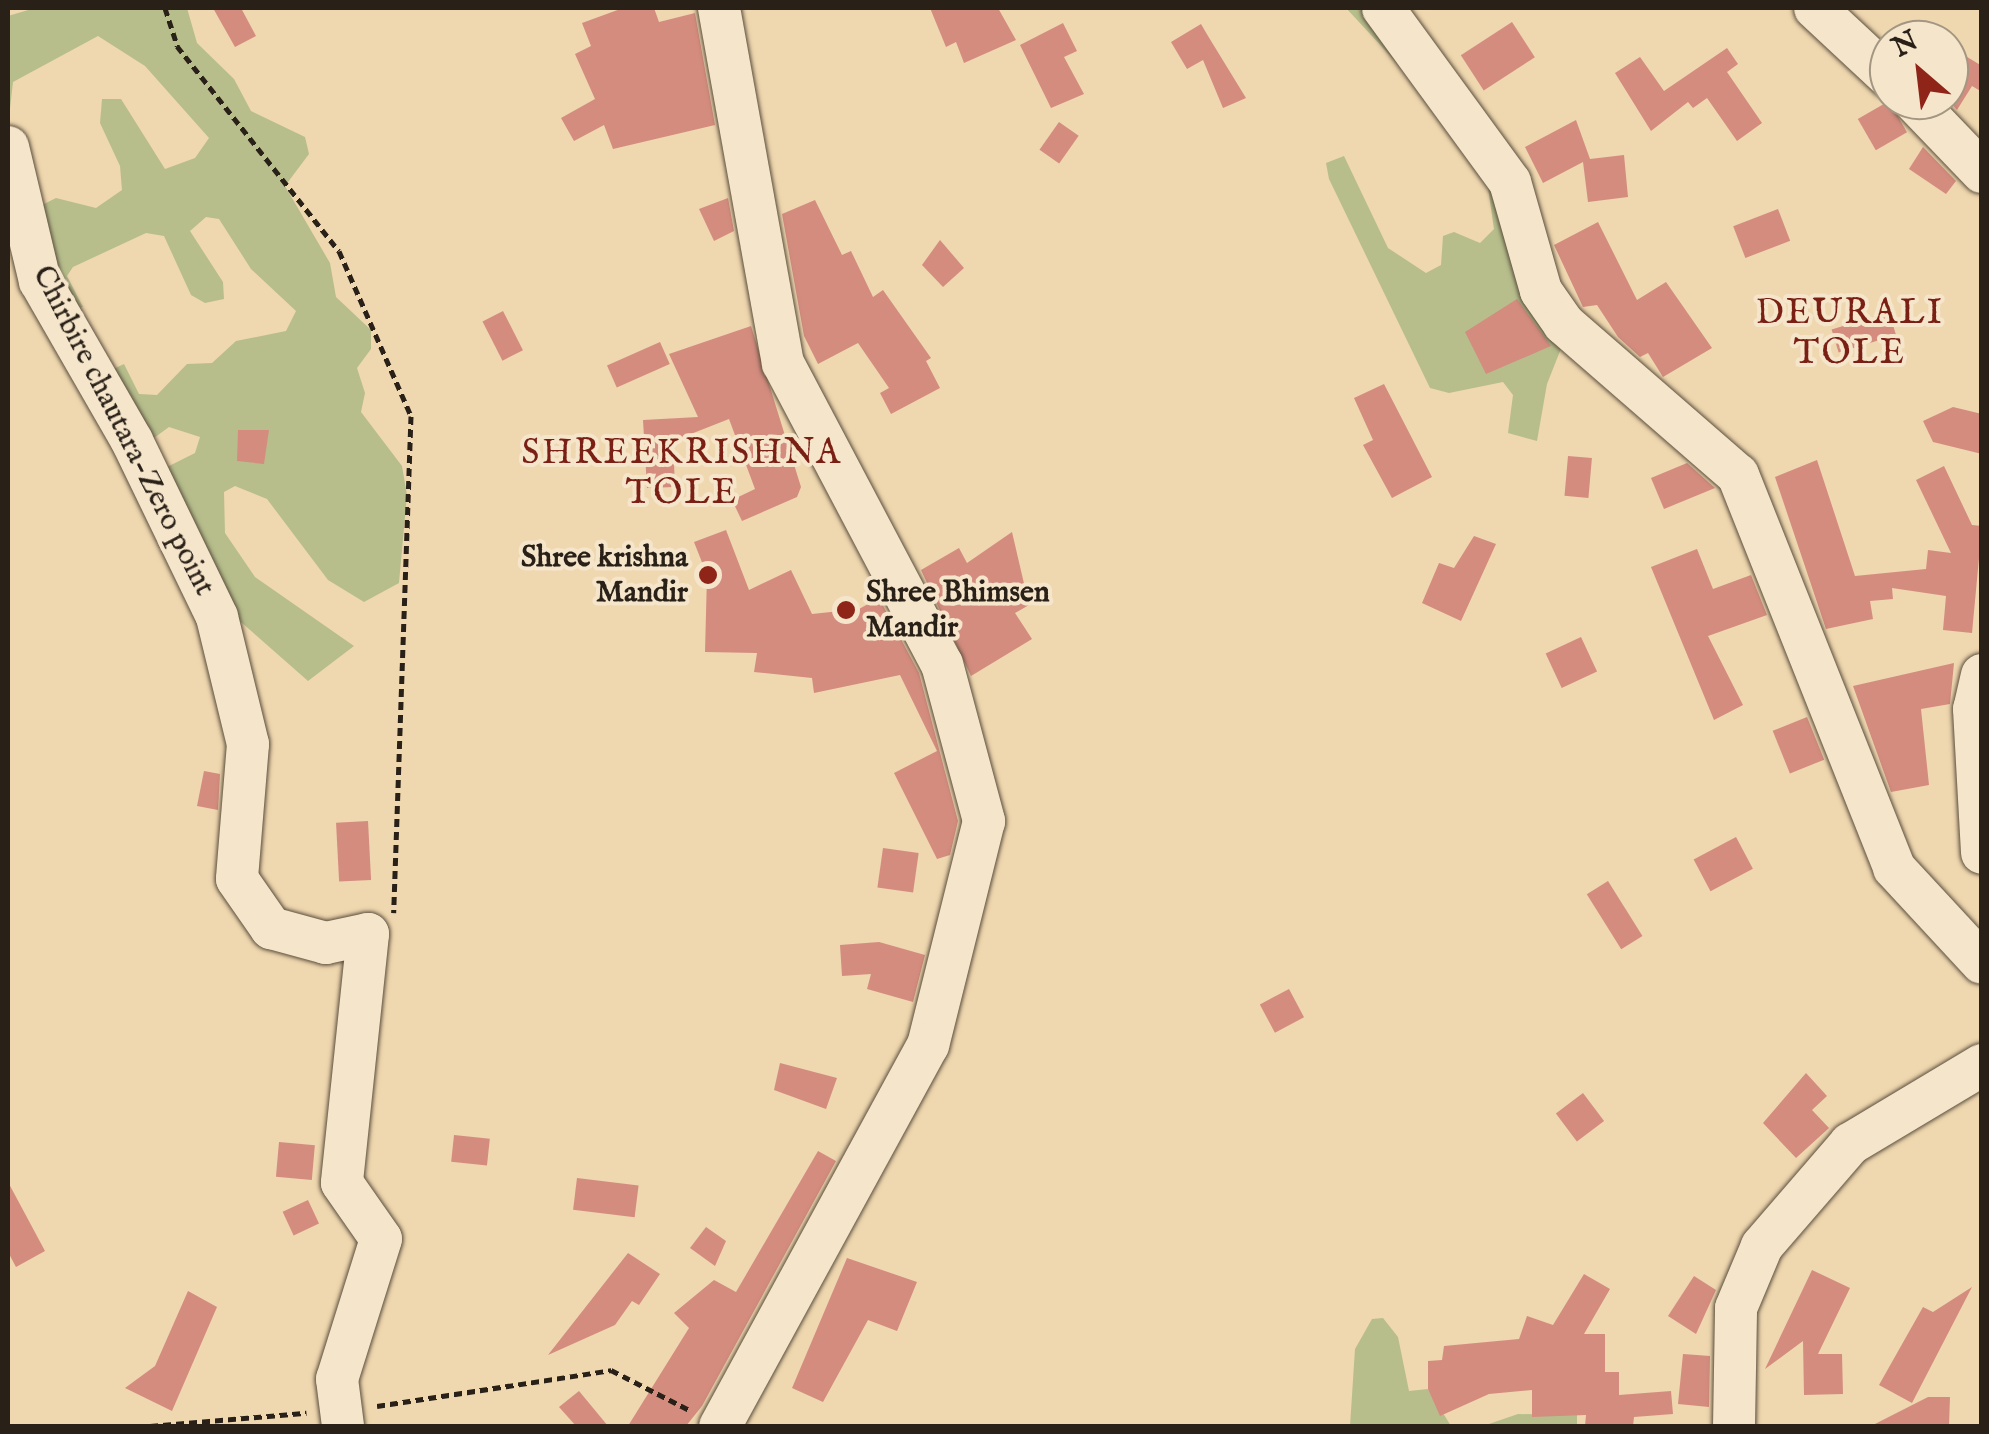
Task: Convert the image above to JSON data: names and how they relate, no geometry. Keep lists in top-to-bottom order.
{
  "streets": {
    "street": ["Chirbire chautara-Zero point"]
  },
  "districts": ["DEURALI TOLE", "SHREEKRISHNA TOLE"],
  "places": ["Shree krishna Mandir", "Shree Bhimsen Mandir"],
  "north": "top left"
}
